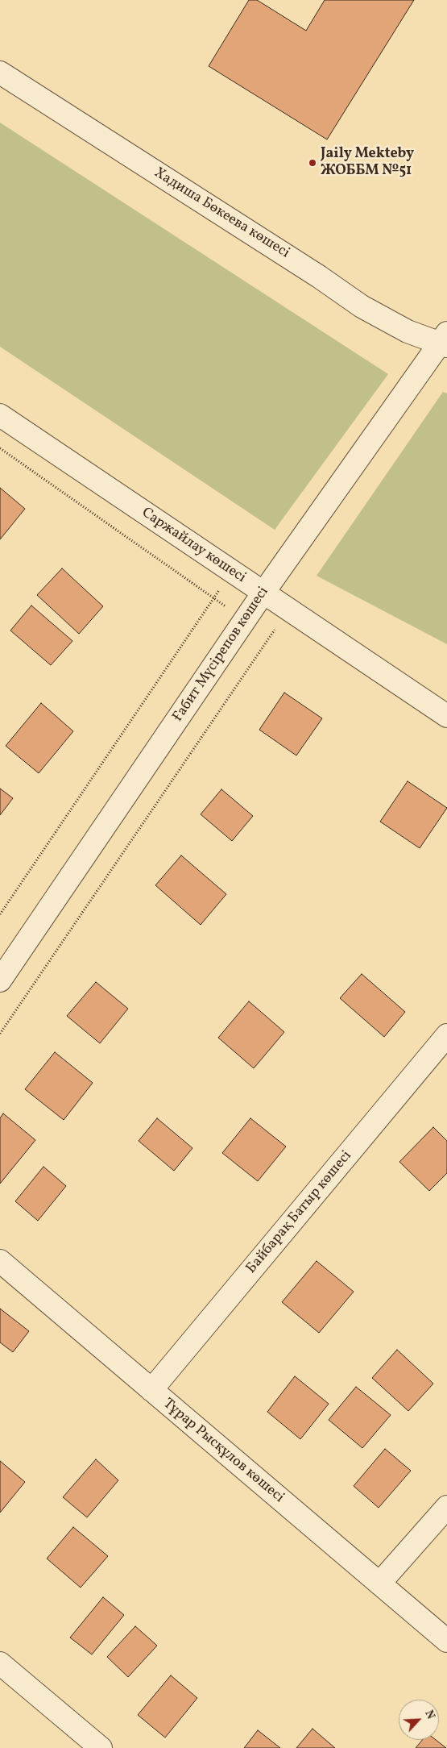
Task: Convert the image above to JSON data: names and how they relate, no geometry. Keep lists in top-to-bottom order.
{
  "streets": {
    "street": [
      "Хадиша Бөкеева көшесі",
      "Саржайлау көшесі",
      "Ғабит Мүсірепов көшесі",
      "Байбарақ Батыр көшесі",
      "Тұрар Рысқұлов көшесі"
    ]
  },
  "crossings": [
    ["Хадиша Бөкеева көшесі", "Ғабит Мүсірепов көшесі"],
    ["Саржайлау көшесі", "Ғабит Мүсірепов көшесі"],
    ["Байбарақ Батыр көшесі", "Тұрар Рысқұлов көшесі"]
  ],
  "places": ["Jaily Mekteby ЖОББМ №51"],
  "north": "top right"
}
